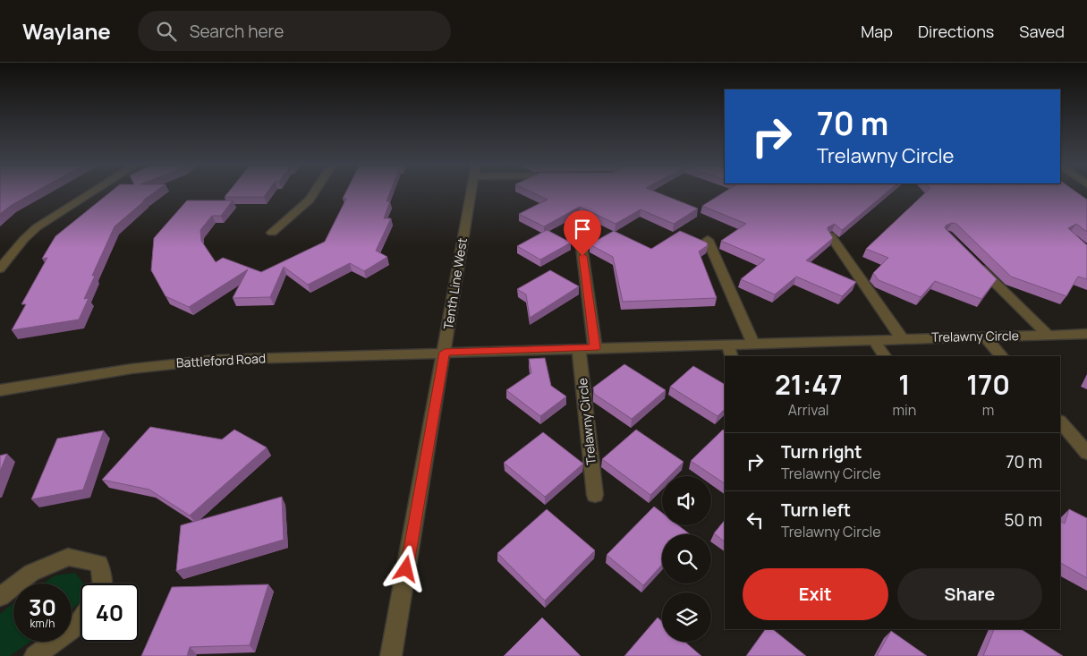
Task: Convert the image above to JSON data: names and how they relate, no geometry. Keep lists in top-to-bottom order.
{
  "streets": {
    "street": ["Tenth Line West", "Trelawny Circle", "Battleford Road"]
  },
  "crossings": [
    ["Tenth Line West", "Trelawny Circle"],
    ["Tenth Line West", "Battleford Road"],
    ["Trelawny Circle", "Battleford Road"]
  ],
  "page": {
    "header": "Waylane",
    "search": "Search here",
    "nav": ["Map", "Directions", "Saved"],
    "turn": ["70 m", "Trelawny Circle"],
    "eta": [
      "21:47",
      "Arrival",
      "1",
      "min",
      "170",
      "m"
    ],
    "list": [
      {
        "name": "Turn right",
        "note": "Trelawny Circle",
        "value": "70 m"
      },
      {
        "name": "Turn left",
        "note": "Trelawny Circle",
        "value": "50 m"
      }
    ],
    "buttons": ["Exit", "Share"],
    "speed": "30 km/h",
    "limit": "40"
  }
}
